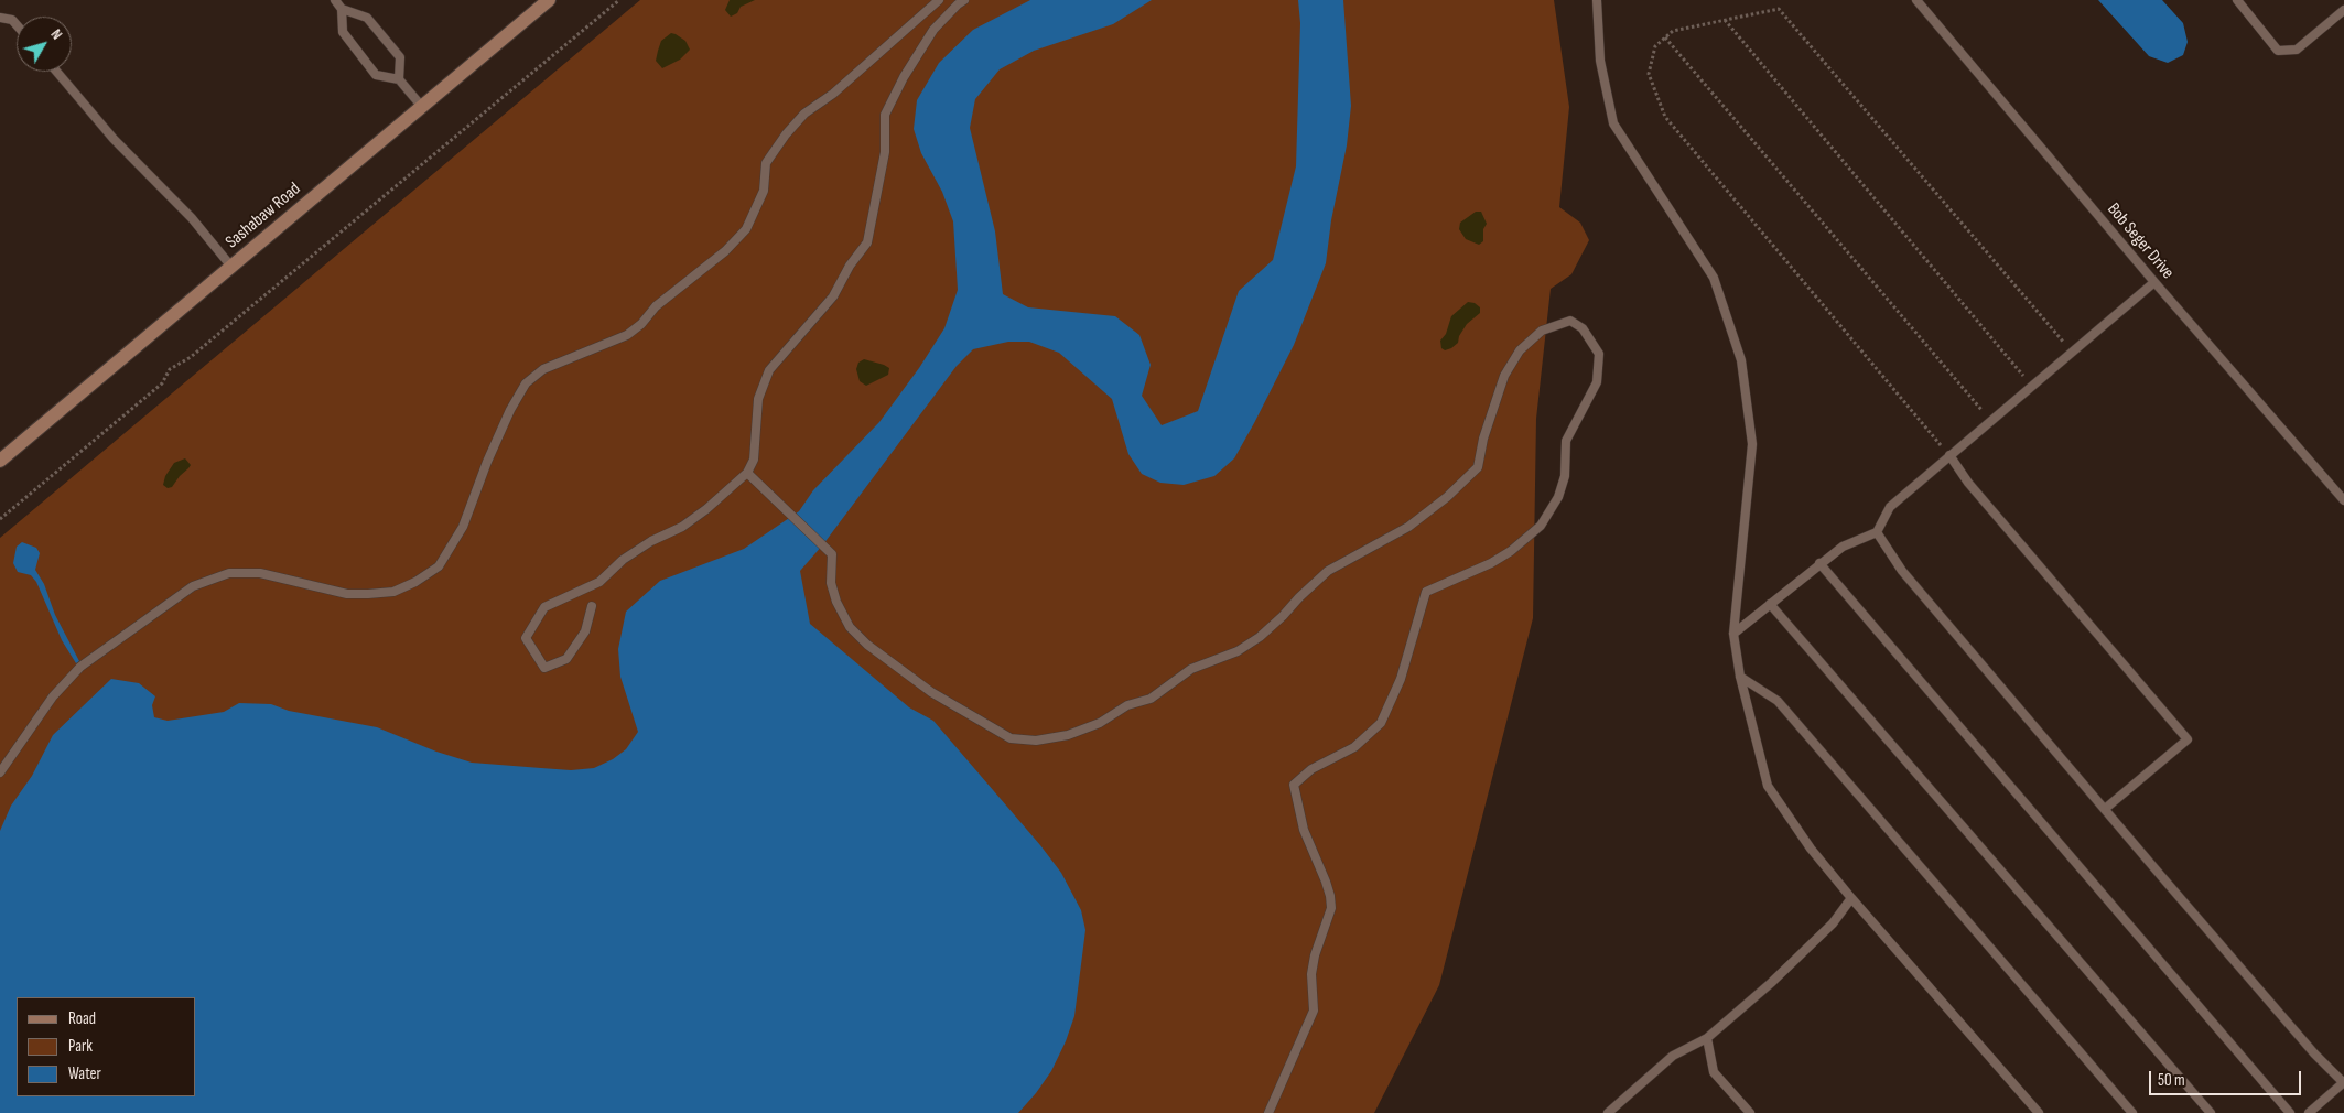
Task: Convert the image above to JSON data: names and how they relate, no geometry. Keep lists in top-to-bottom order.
{
  "streets": {
    "main road": ["Sashabaw Road"],
    "lane": ["Bob Seger Drive"]
  },
  "legend": ["Road", "Park", "Water"],
  "scale_bar": "50 m",
  "north": "top right"
}
